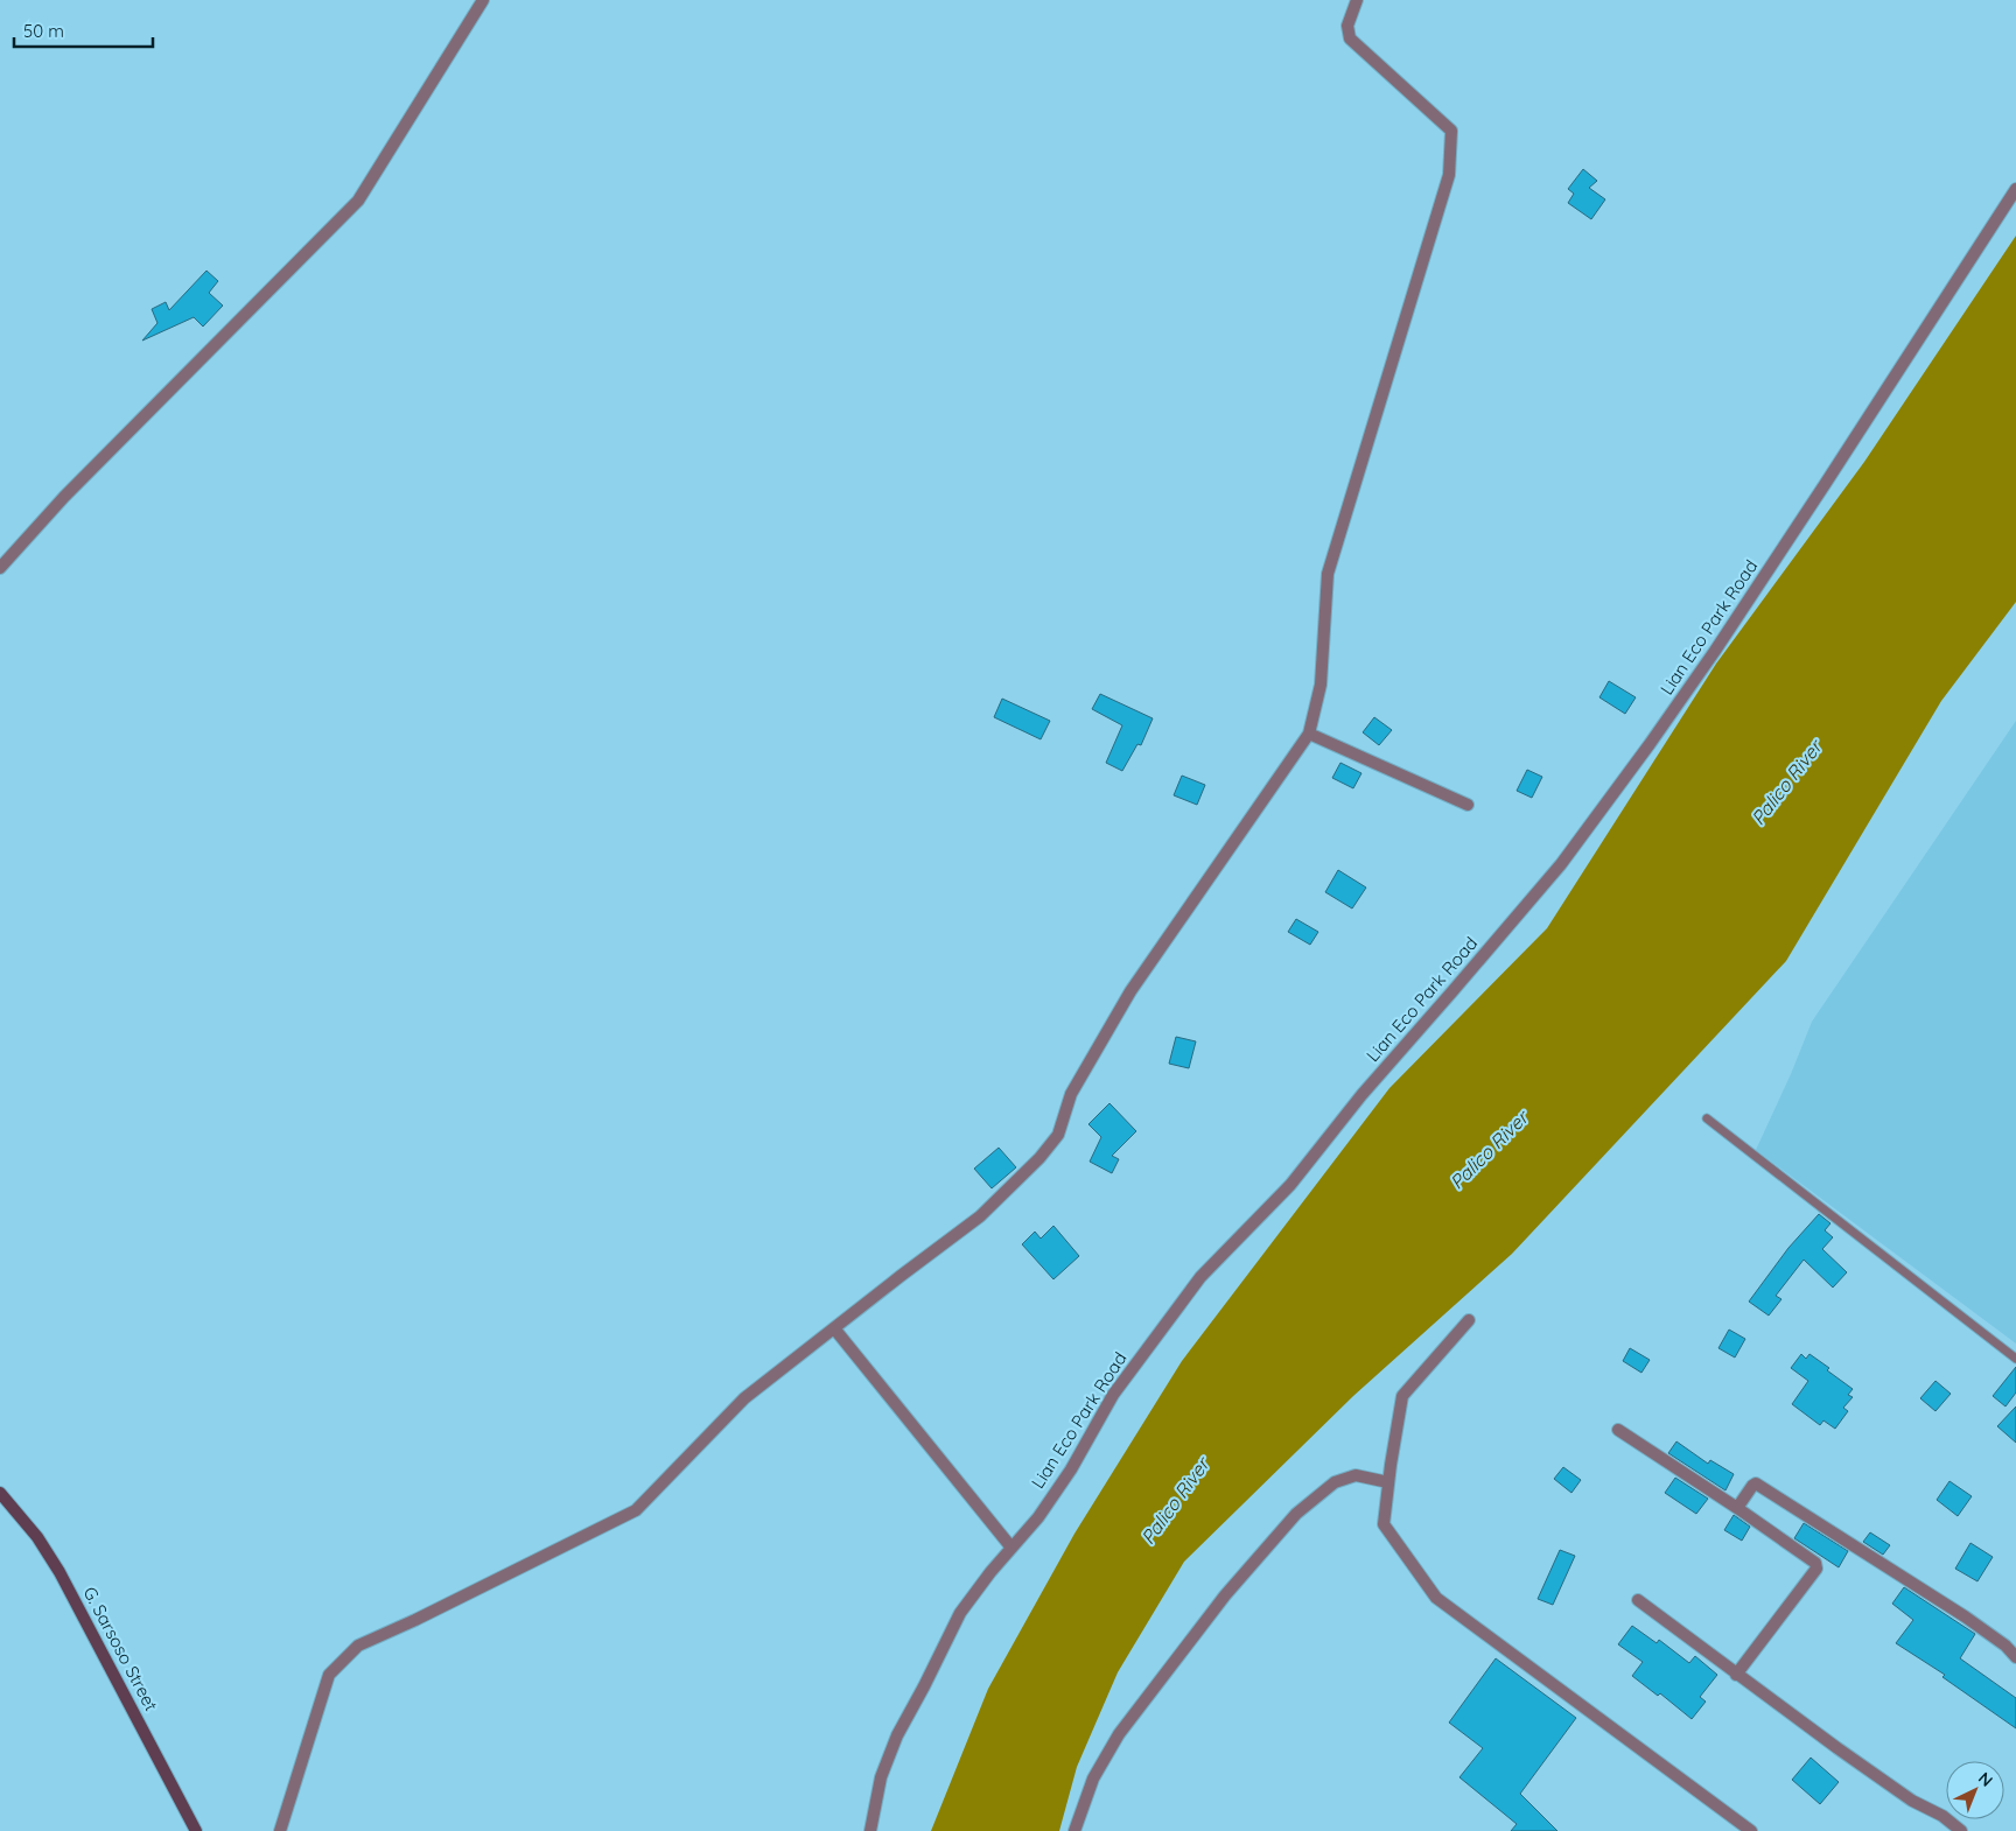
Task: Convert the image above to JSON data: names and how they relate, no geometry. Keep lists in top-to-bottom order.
{
  "streets": {
    "street": ["Lian Eco Park Road", "G. Sarsoso Street"]
  },
  "water": ["Palico River"],
  "scale_bar": "50 m",
  "north": "top right"
}
